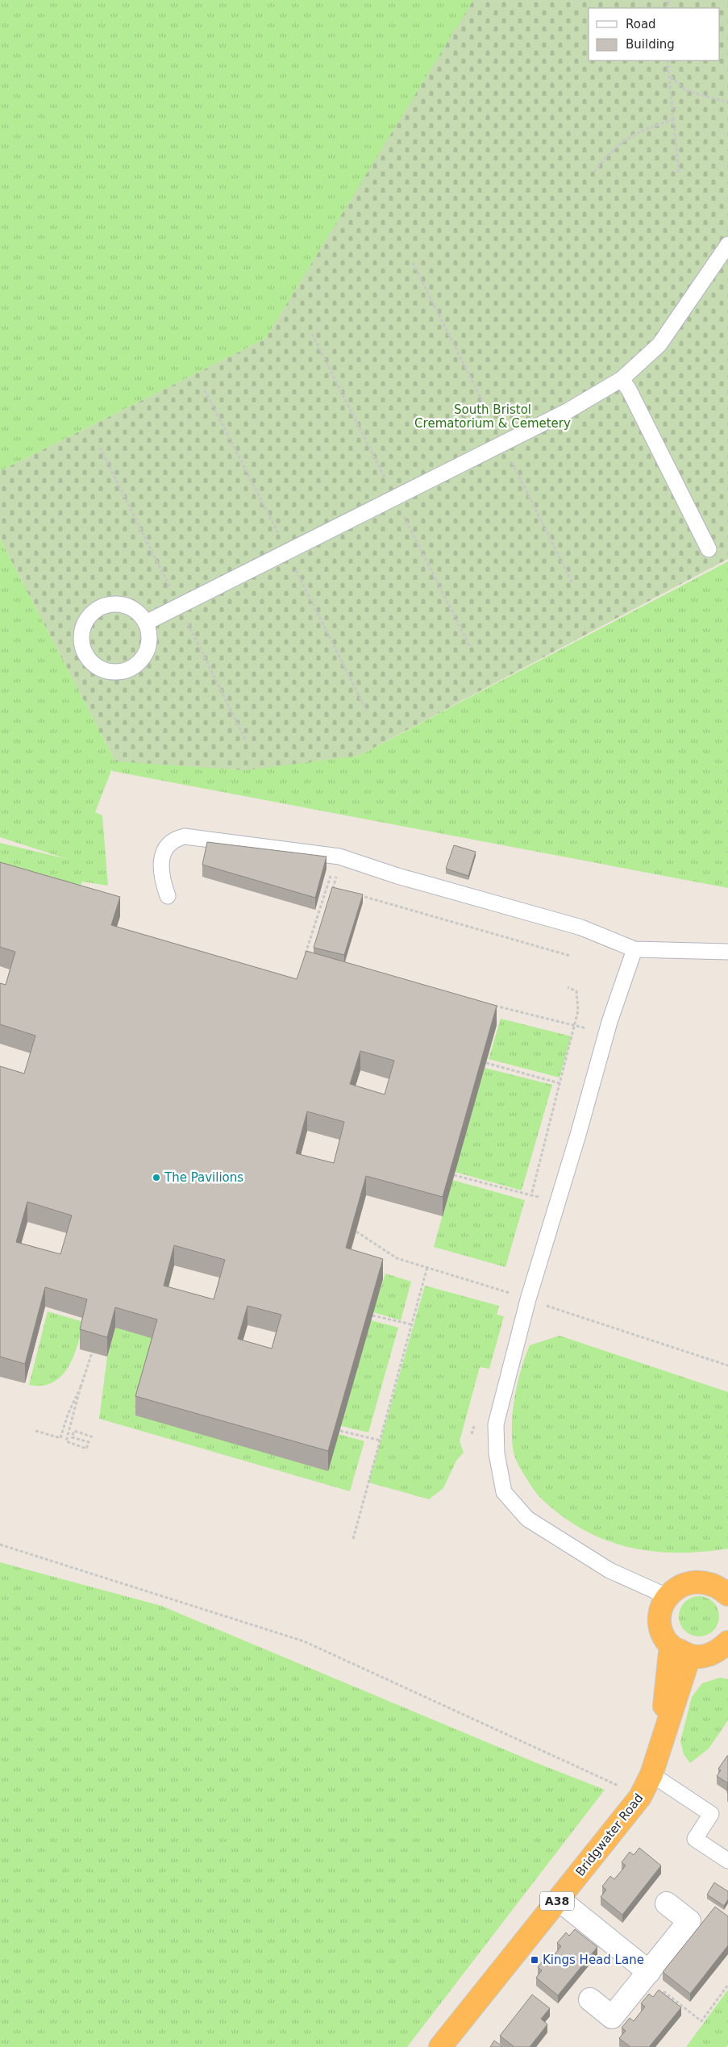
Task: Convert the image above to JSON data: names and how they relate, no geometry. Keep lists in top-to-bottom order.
{
  "streets": {
    "highway": ["Bridgwater Road", "A38"]
  },
  "parks": ["South Bristol Crematorium & Cemetery"],
  "places": {
    "other": ["The Pavilions"],
    "transit": ["Kings Head Lane"]
  },
  "legend": ["Road", "Building"]
}
